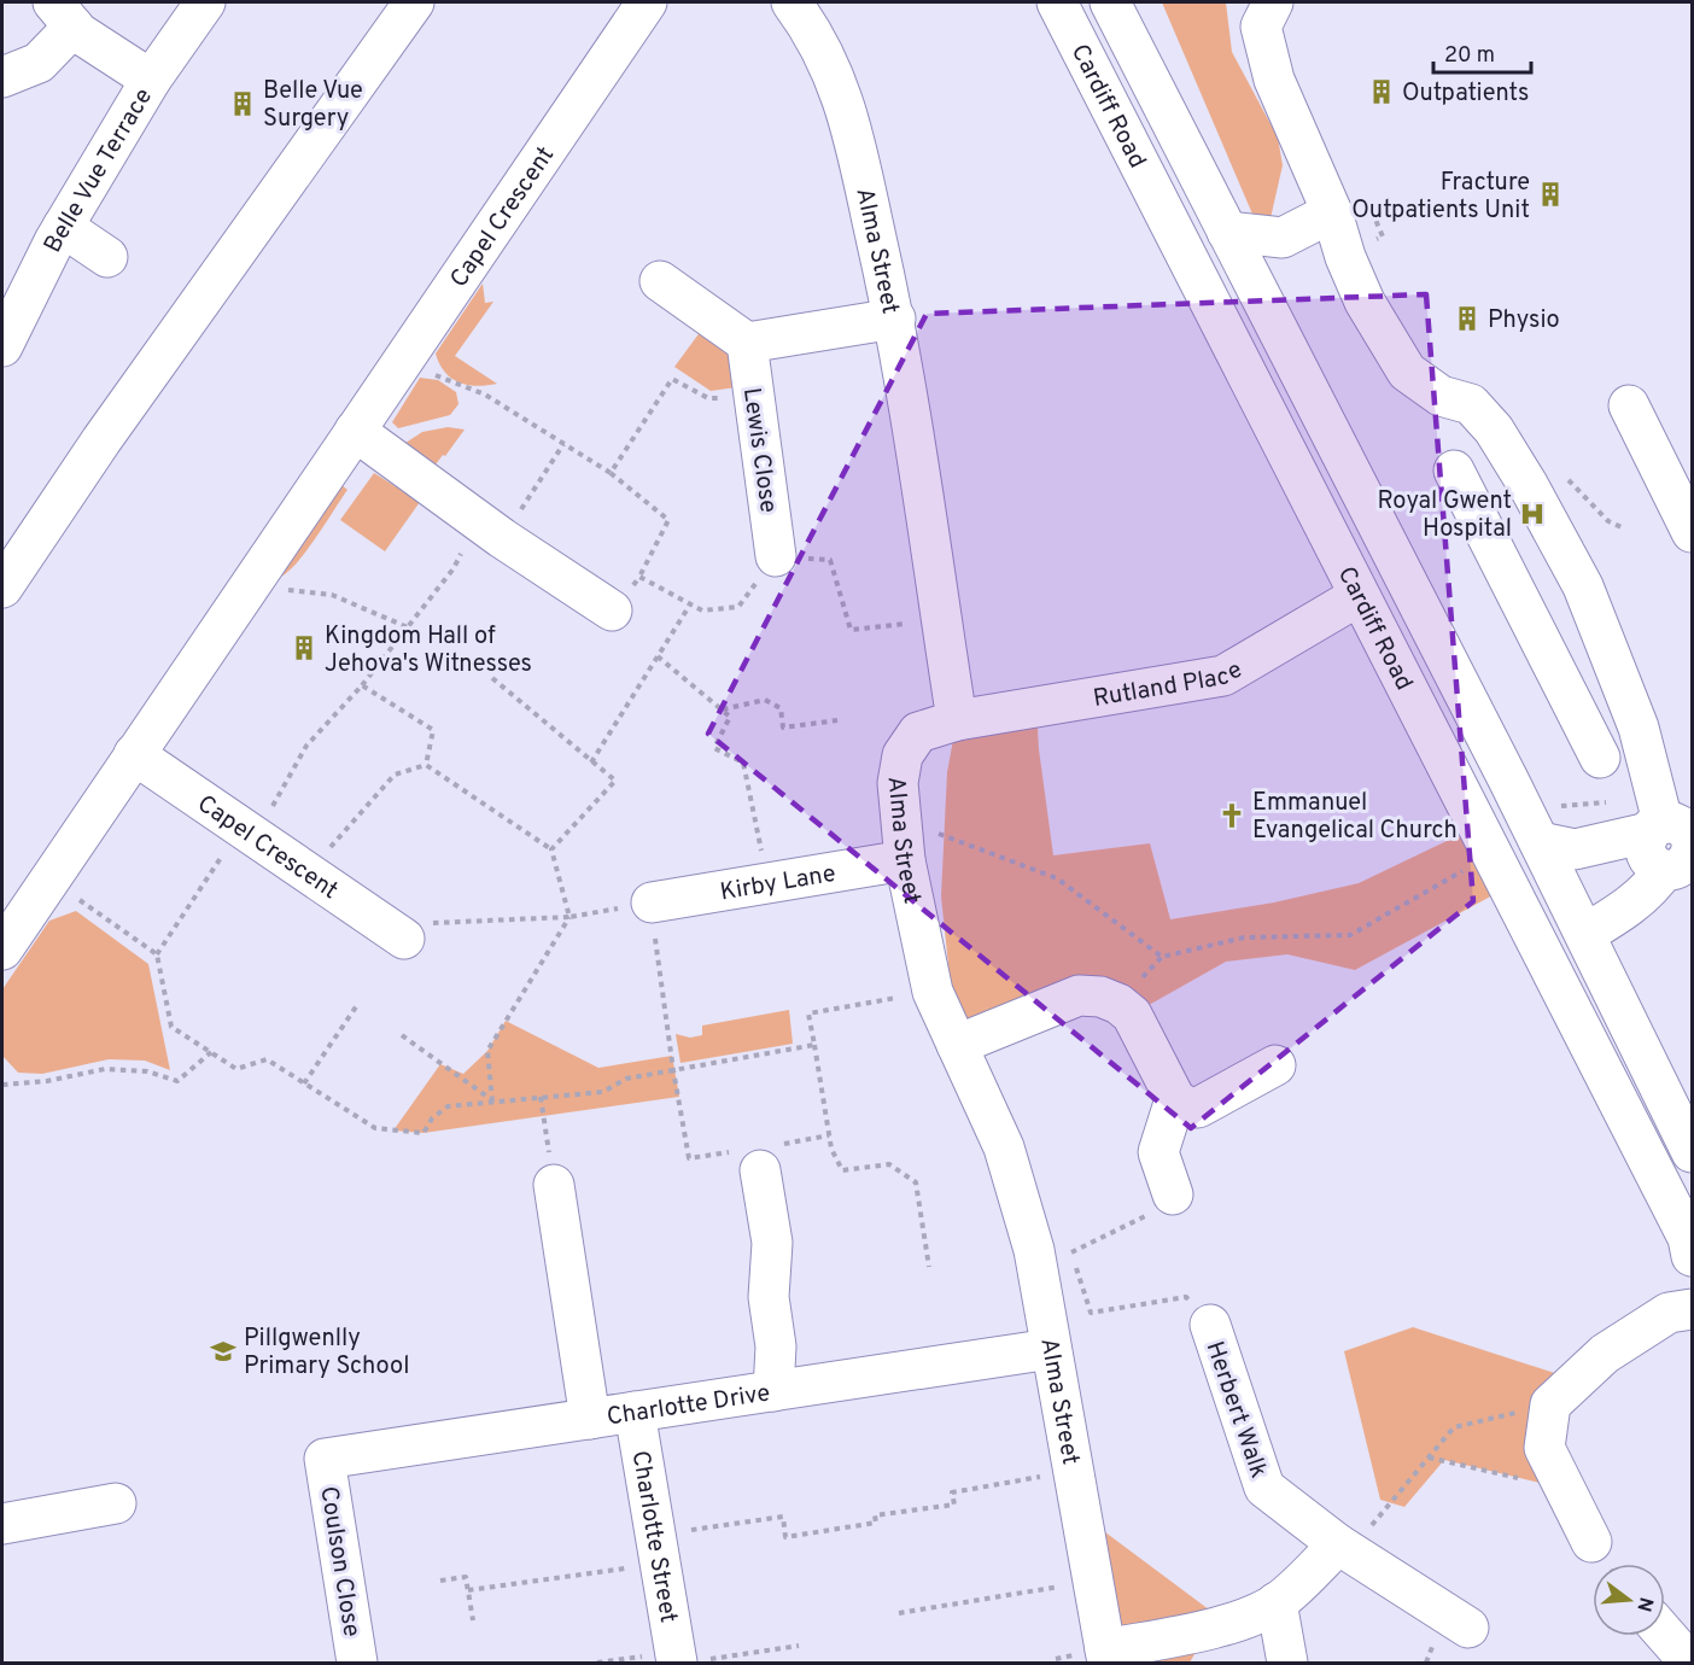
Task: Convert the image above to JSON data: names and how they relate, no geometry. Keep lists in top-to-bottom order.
{
  "streets": {
    "street": [
      "Cardiff Road",
      "Belle Vue Terrace",
      "Capel Crescent",
      "Alma Street",
      "Lewis Close",
      "Rutland Place",
      "Kirby Lane",
      "Charlotte Drive",
      "Herbert Walk",
      "Charlotte Street",
      "Coulson Close"
    ]
  },
  "crossings": [
    ["Cardiff Road", "Rutland Place"],
    ["Alma Street", "Rutland Place"],
    ["Alma Street", "Kirby Lane"],
    ["Alma Street", "Charlotte Drive"],
    ["Charlotte Drive", "Charlotte Street"],
    ["Charlotte Drive", "Coulson Close"]
  ],
  "places": {
    "building": [
      "Outpatients",
      "Belle Vue Surgery",
      "Fracture Outpatients Unit",
      "Physio",
      "Kingdom Hall of Jehova's Witnesses"
    ],
    "hospital": ["Royal Gwent Hospital"],
    "church": ["Emmanuel Evangelical Church"],
    "school or university": ["Pillgwenlly Primary School"]
  },
  "scale_bar": "20 m",
  "north": "right"
}
